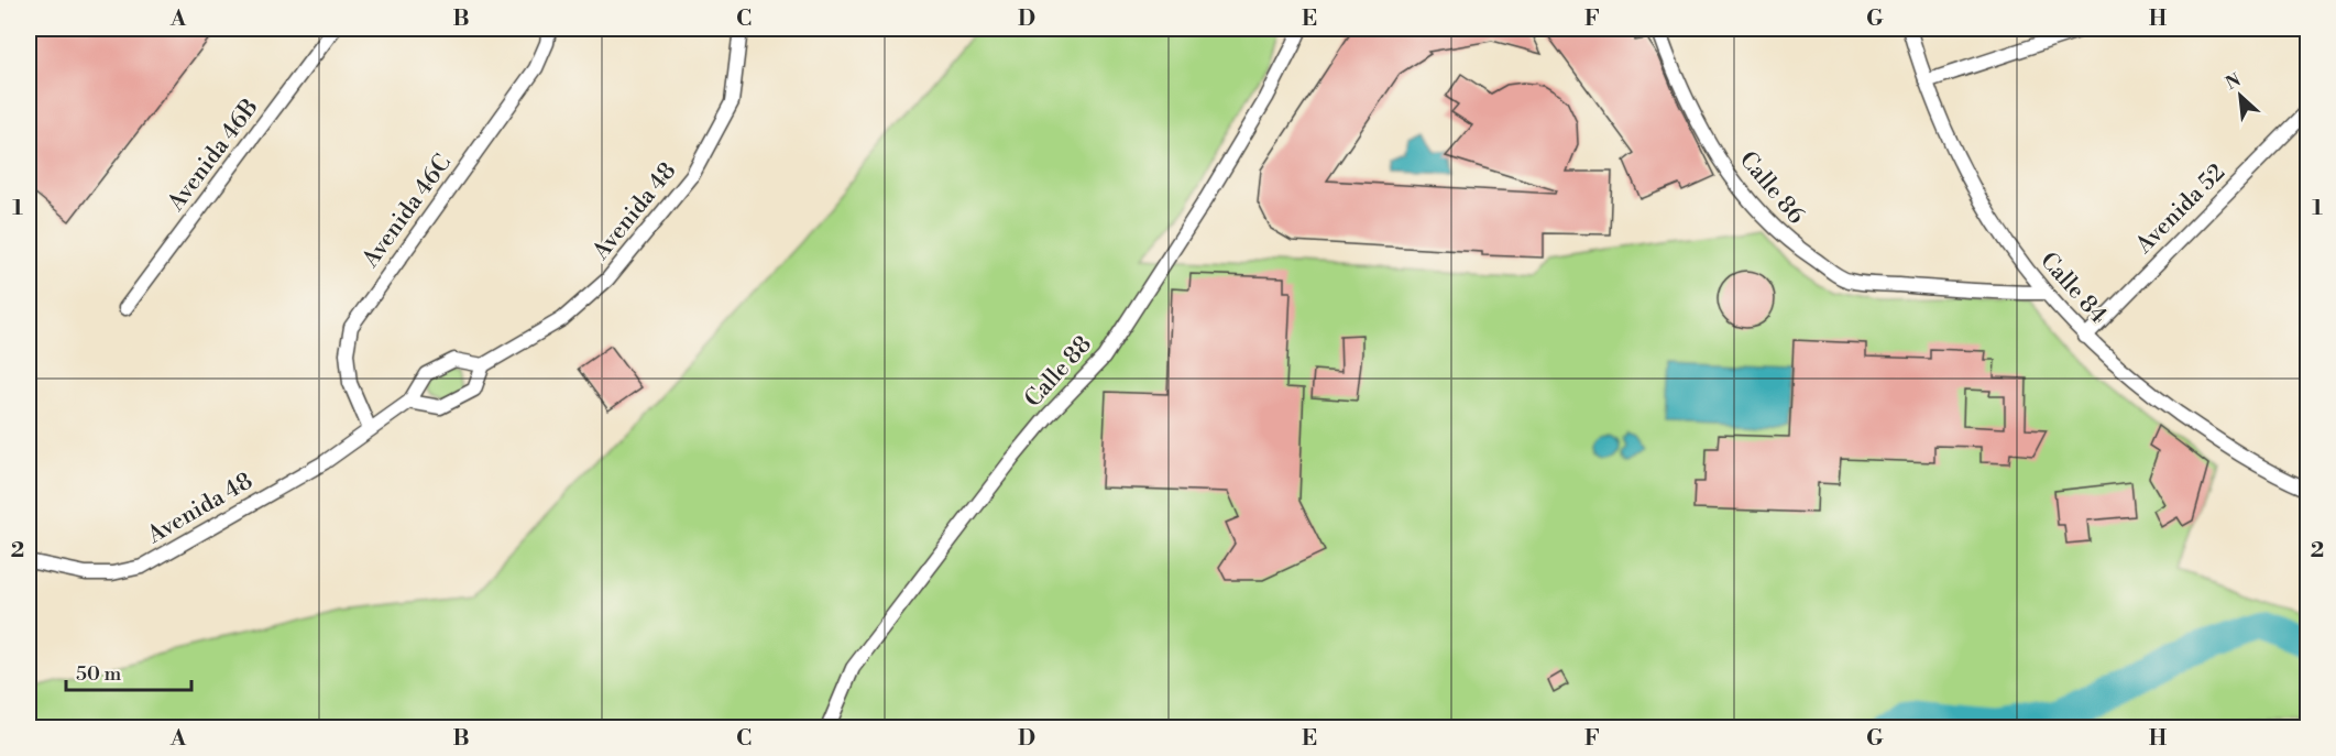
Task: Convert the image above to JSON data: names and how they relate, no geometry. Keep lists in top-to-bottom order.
{
  "streets": {
    "street": [
      "Avenida 46B",
      "Calle 86",
      "Avenida 52",
      "Avenida 46C",
      "Avenida 48",
      "Calle 84",
      "Calle 88"
    ]
  },
  "crossings": [
    ["Calle 86", "Calle 84"],
    ["Avenida 52", "Calle 84"],
    ["Avenida 46C", "Avenida 48"]
  ],
  "scale_bar": "50 m",
  "north": "top left",
  "grid": {
    "columns": [
      "A",
      "B",
      "C",
      "D",
      "E",
      "F",
      "G",
      "H"
    ],
    "rows": ["1", "2"]
  }
}
